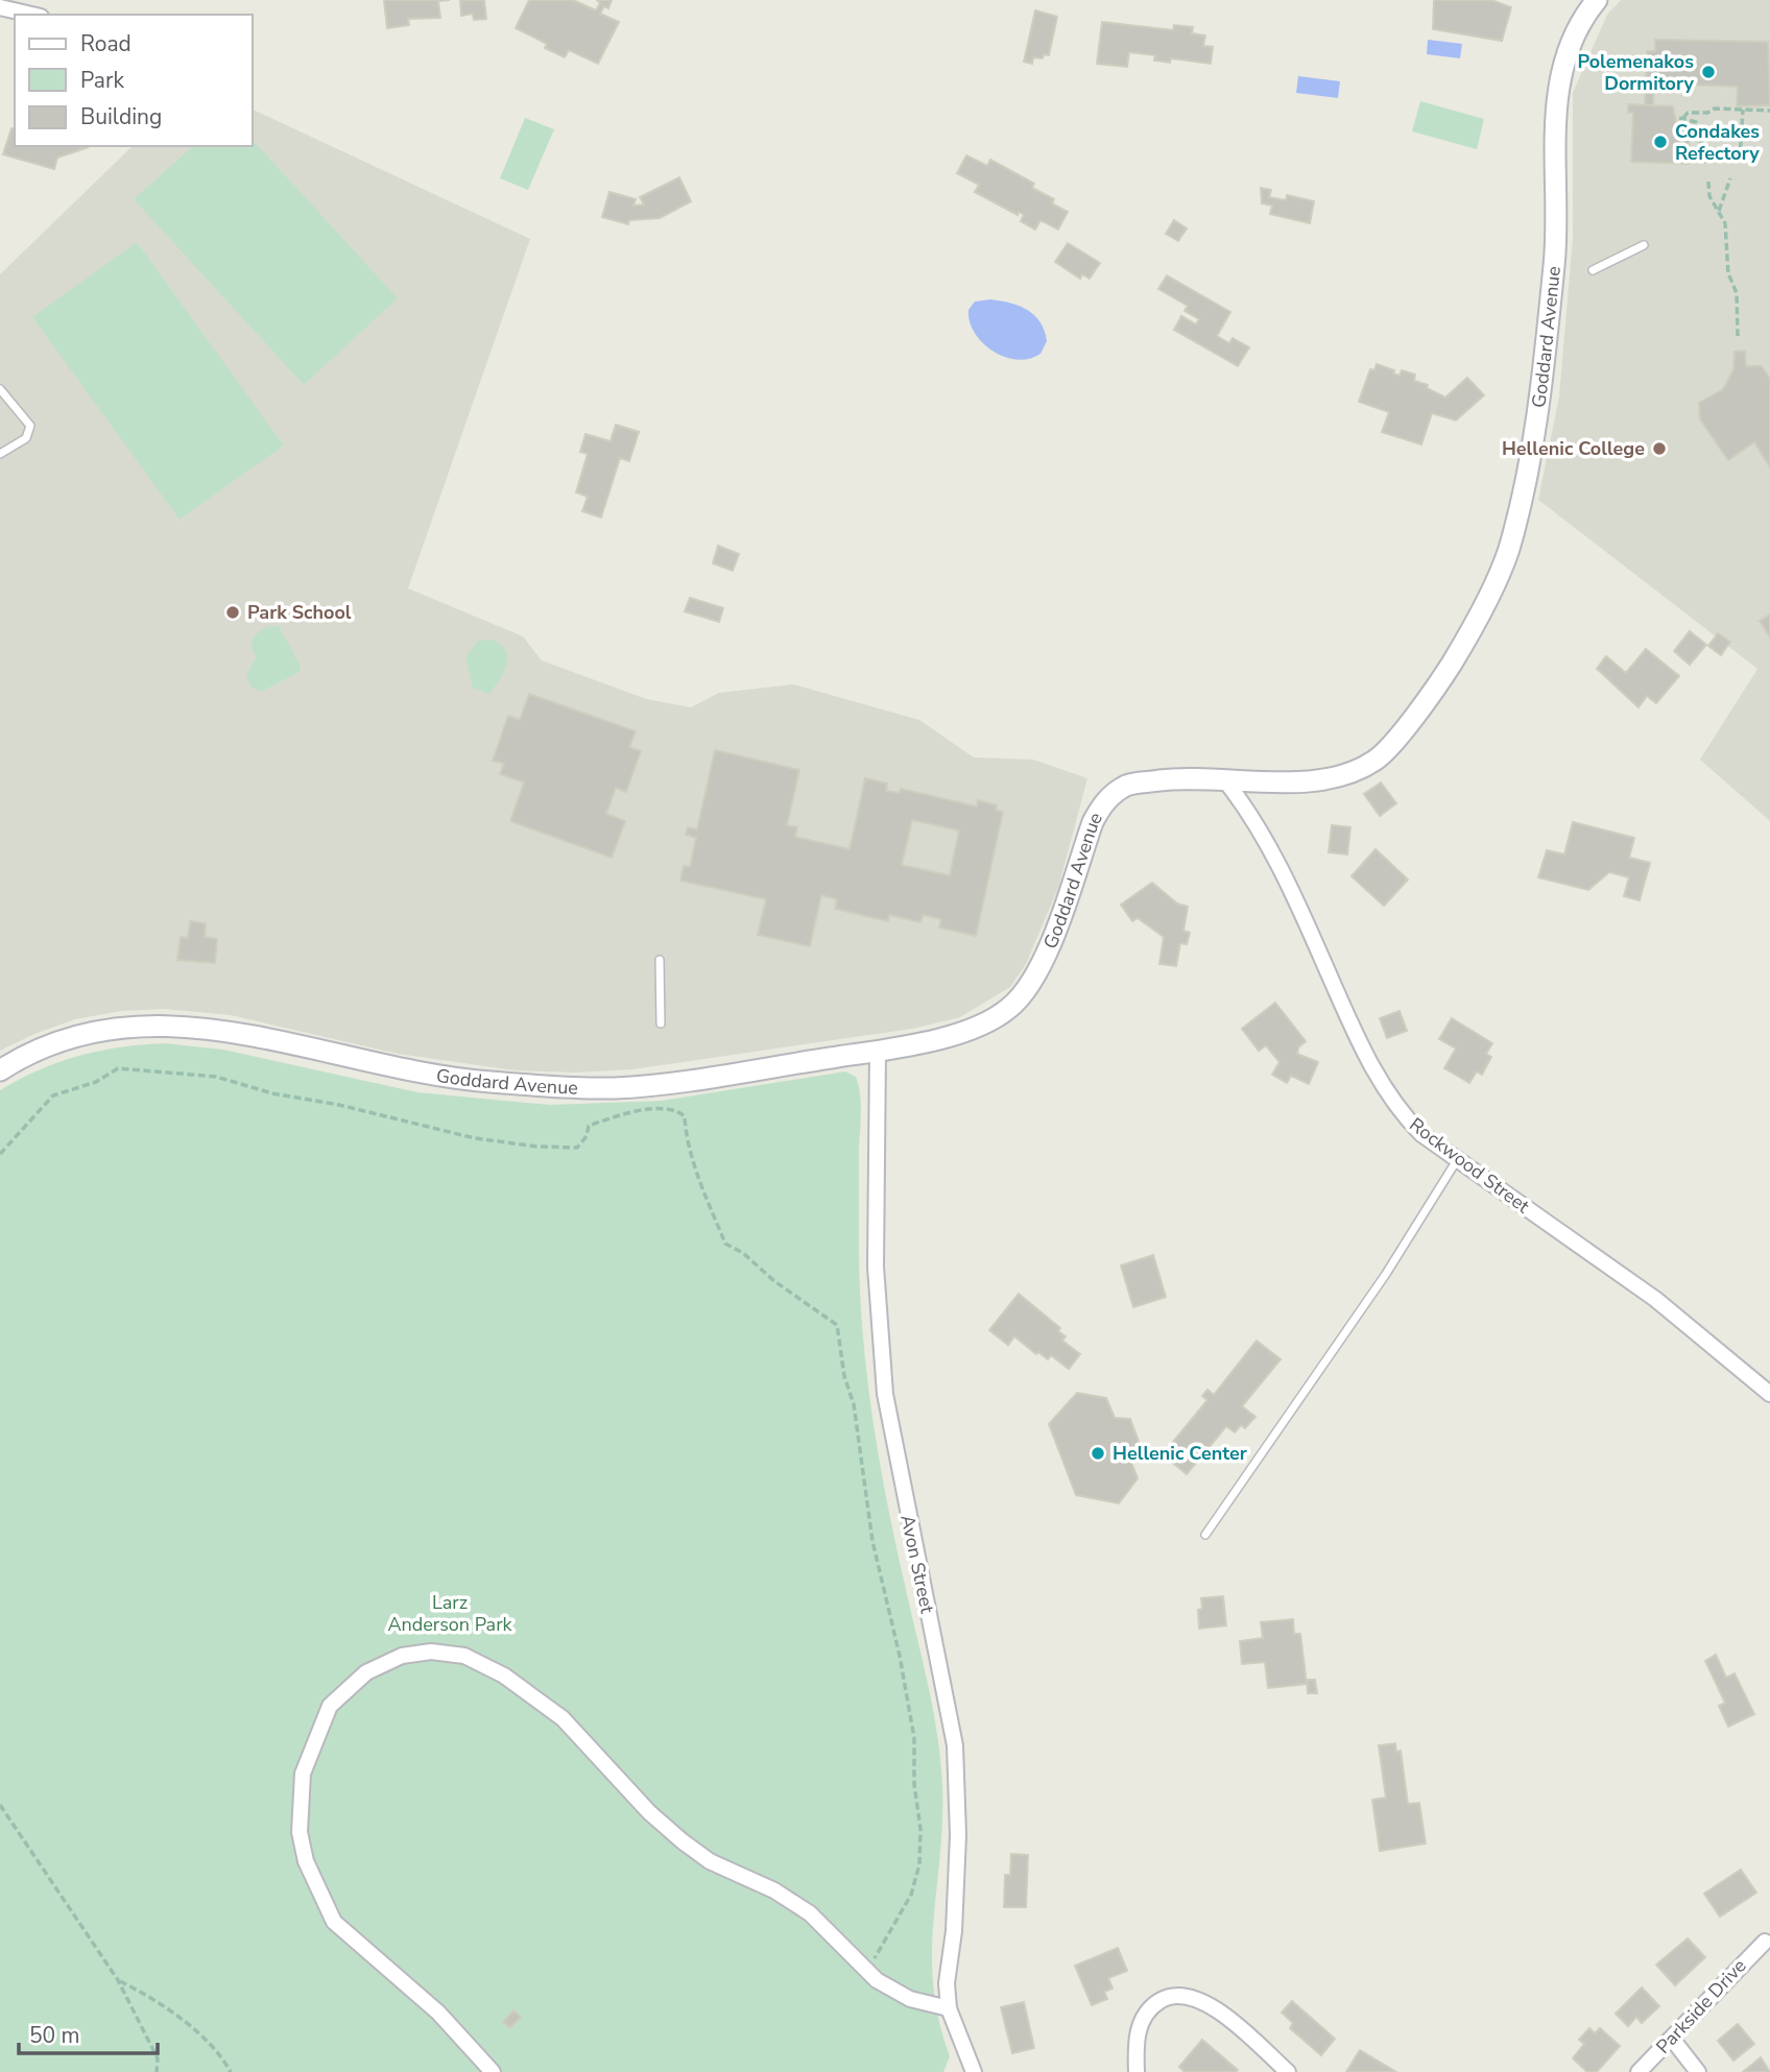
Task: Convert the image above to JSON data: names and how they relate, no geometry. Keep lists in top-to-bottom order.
{
  "streets": {
    "main road": ["Goddard Avenue"],
    "street": ["Rockwood Street", "Avon Street", "Parkside Drive"]
  },
  "crossings": [
    ["Goddard Avenue", "Rockwood Street"],
    ["Goddard Avenue", "Avon Street"]
  ],
  "parks": ["Larz Anderson Park"],
  "places": [
    "Polemenakos Dormitory",
    "Condakes Refectory",
    "Hellenic College",
    "Park School",
    "Hellenic Center"
  ],
  "legend": ["Road", "Park", "Building"],
  "scale_bar": "50 m"
}
